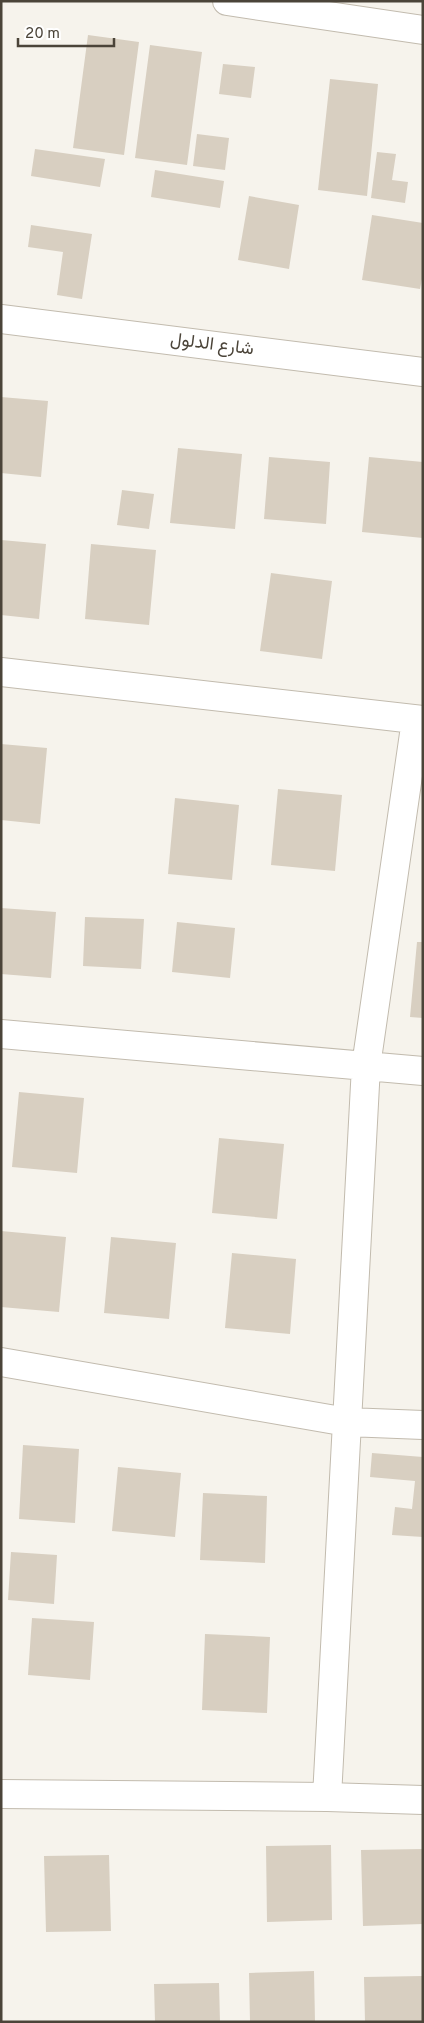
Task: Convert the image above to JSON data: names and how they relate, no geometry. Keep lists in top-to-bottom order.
{
  "streets": {
    "street": ["شارع الدلول"]
  },
  "scale_bar": "20 m"
}
